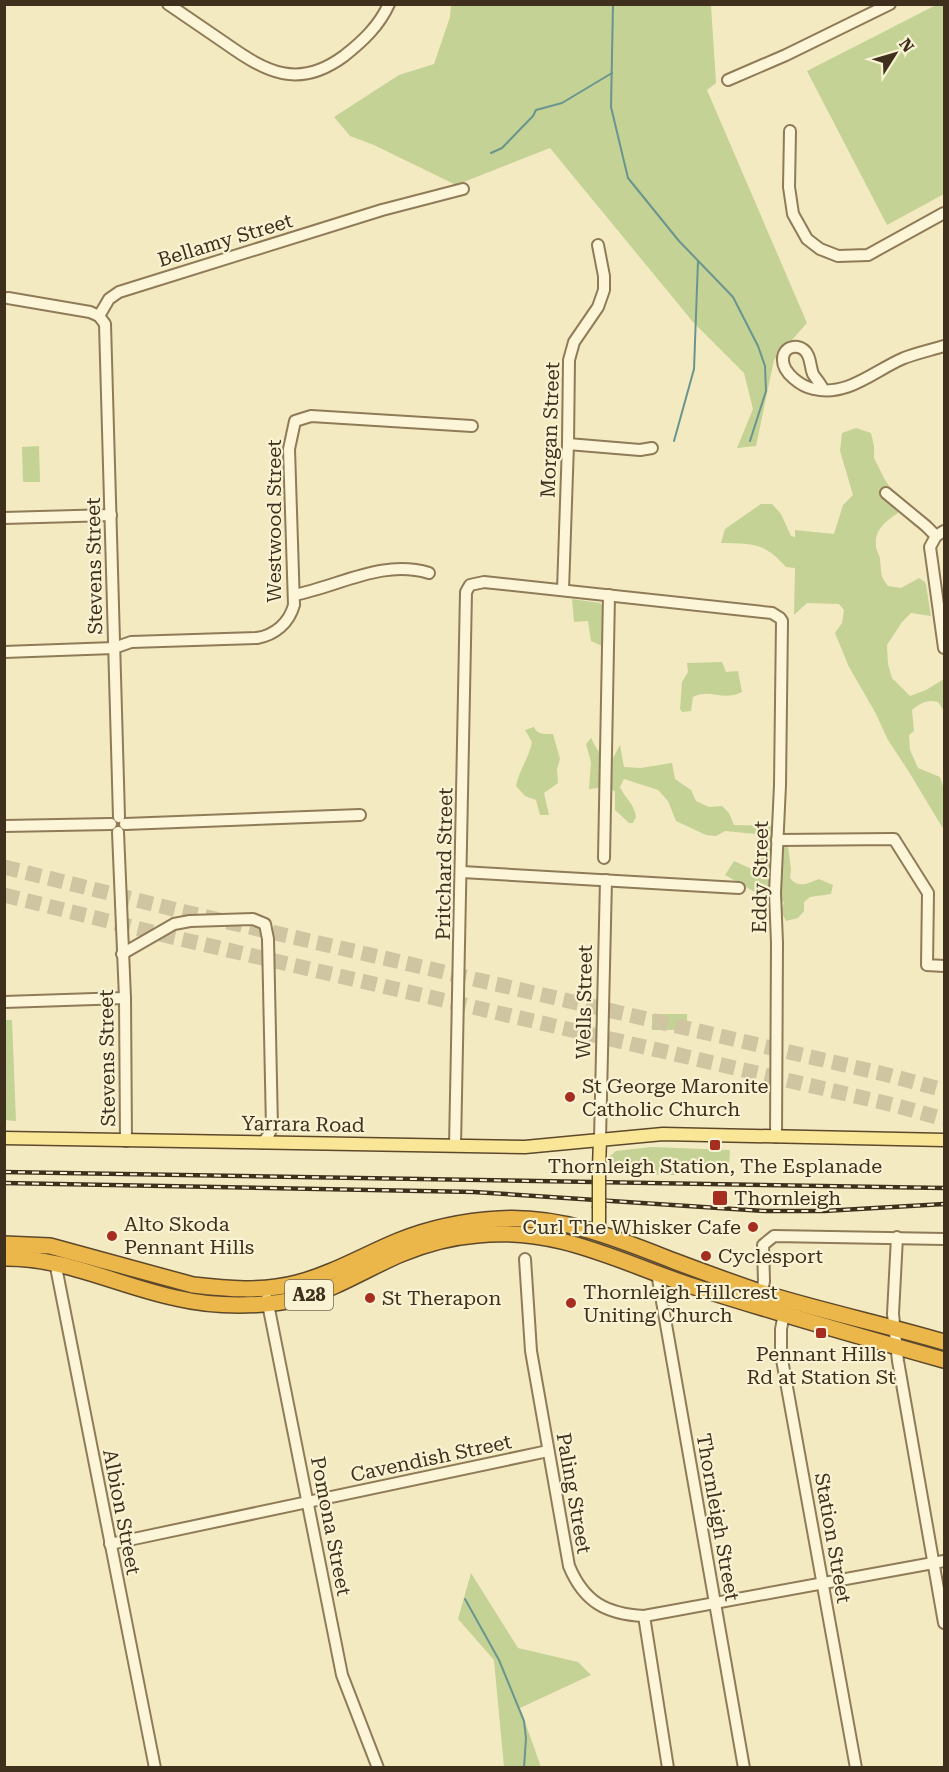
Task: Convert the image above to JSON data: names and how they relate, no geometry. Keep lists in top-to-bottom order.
{
  "streets": {
    "highway": ["A28"],
    "main road": ["Wells Street", "Yarrara Road"],
    "street": [
      "Bellamy Street",
      "Morgan Street",
      "Westwood Street",
      "Stevens Street",
      "Pritchard Street",
      "Eddy Street",
      "Cavendish Street",
      "Paling Street",
      "Albion Street",
      "Thornleigh Street",
      "Pomona Street",
      "Station Street"
    ]
  },
  "crossings": [
    ["Bellamy Street", "Stevens Street"],
    ["Morgan Street", "Pritchard Street"],
    ["Westwood Street", "Stevens Street"],
    ["Stevens Street", "Yarrara Road"],
    ["Pritchard Street", "Yarrara Road"],
    ["Eddy Street", "Yarrara Road"],
    ["Wells Street", "Yarrara Road"],
    ["Wells Street", "A28"],
    ["A28", "Albion Street"],
    ["A28", "Thornleigh Street"],
    ["A28", "Pomona Street"],
    ["A28", "Station Street"],
    ["Cavendish Street", "Paling Street"],
    ["Cavendish Street", "Albion Street"],
    ["Cavendish Street", "Pomona Street"],
    ["Paling Street", "Thornleigh Street"],
    ["Paling Street", "Station Street"]
  ],
  "places": {
    "other": [
      "St George Maronite Catholic Church",
      "Curl The Whisker Cafe",
      "Alto Skoda Pennant Hills",
      "Cyclesport",
      "St Therapon",
      "Thornleigh Hillcrest Uniting Church"
    ],
    "transit": ["Thornleigh Station, The Esplanade", "Thornleigh", "Pennant Hills Rd at Station St"]
  },
  "north": "top right"
}
